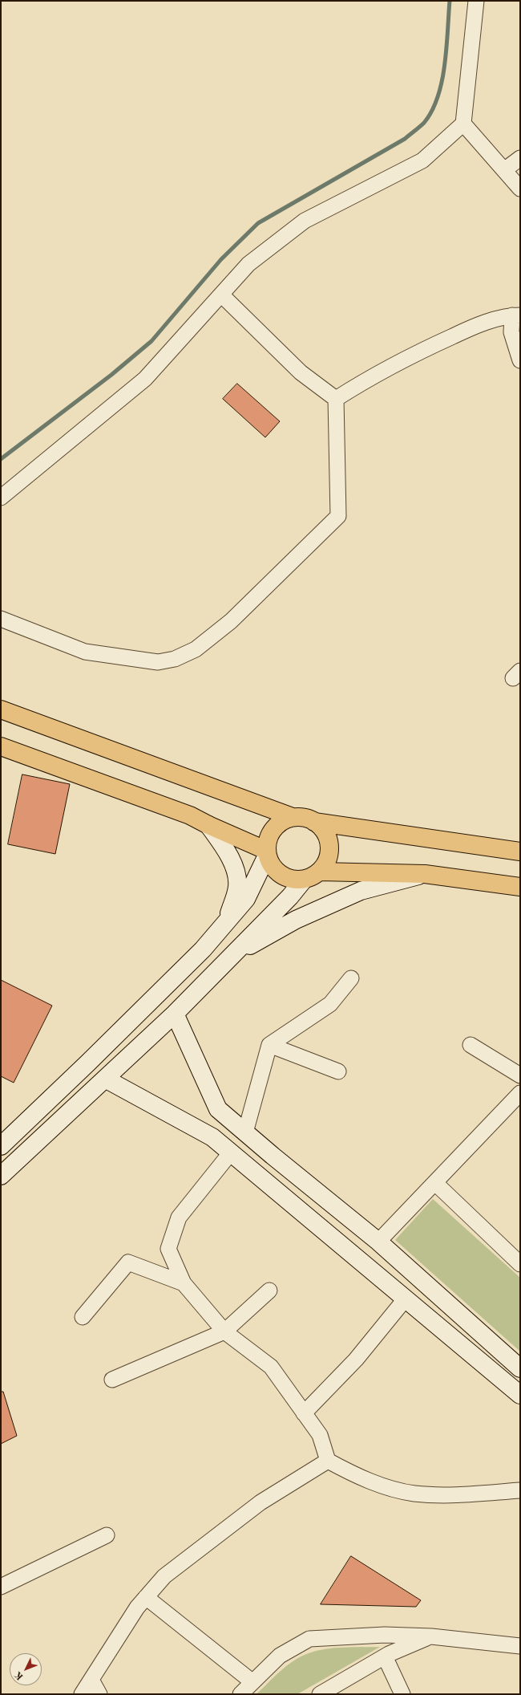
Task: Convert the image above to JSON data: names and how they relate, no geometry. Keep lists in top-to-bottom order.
{
  "north": "bottom left"
}
